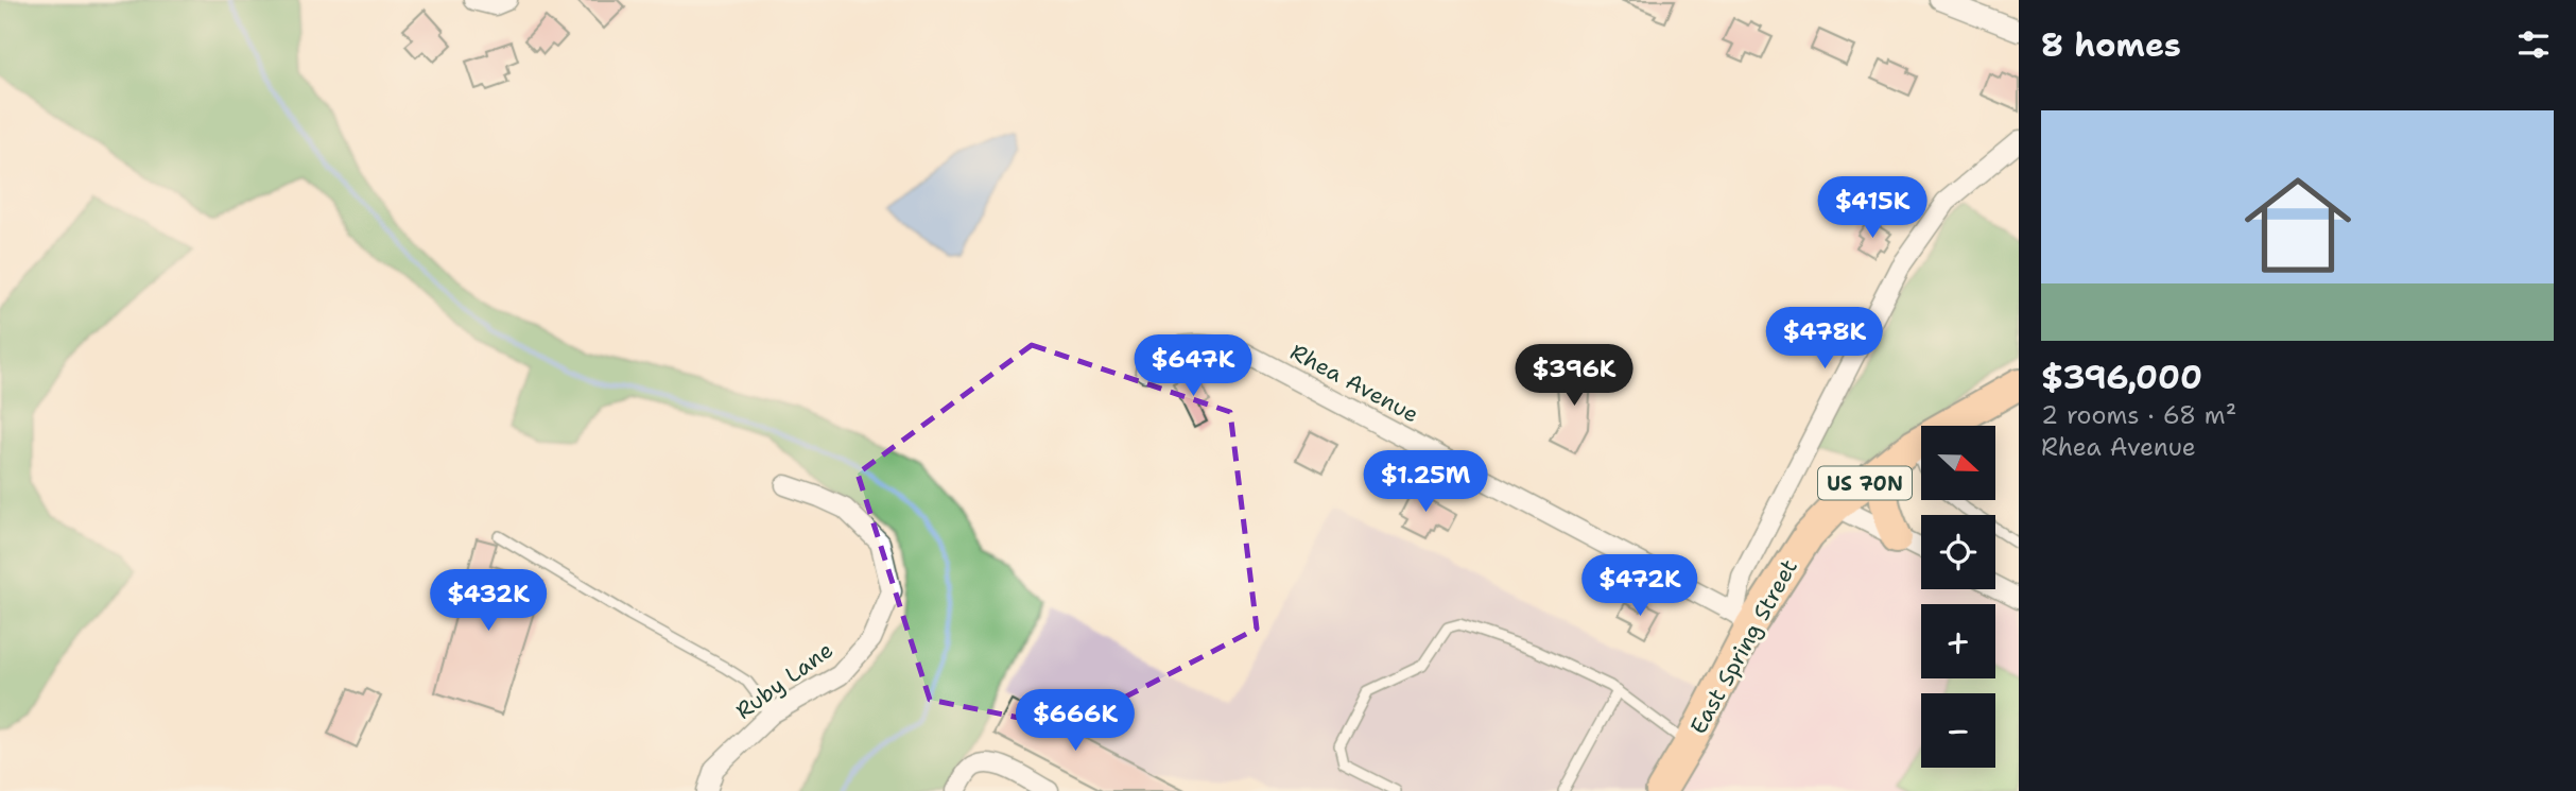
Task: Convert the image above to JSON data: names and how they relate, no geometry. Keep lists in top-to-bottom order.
{
  "streets": {
    "main road": ["US 70N", "East Spring Street"],
    "street": ["Rhea Avenue", "Ruby Lane"]
  },
  "crossings": [
    ["Rhea Avenue", "East Spring Street"]
  ],
  "north": "right",
  "page": {
    "heading": "8 homes",
    "list": [
      {
        "name": "$396,000",
        "note": "2 rooms · 68 m² · Rhea Avenue"
      }
    ],
    "price": [
      "$415K",
      "$478K",
      "$647K",
      "$396K",
      "$1.25M",
      "$472K",
      "$432K",
      "$666K"
    ],
    "map_buttons": ["+", "−"]
  }
}
